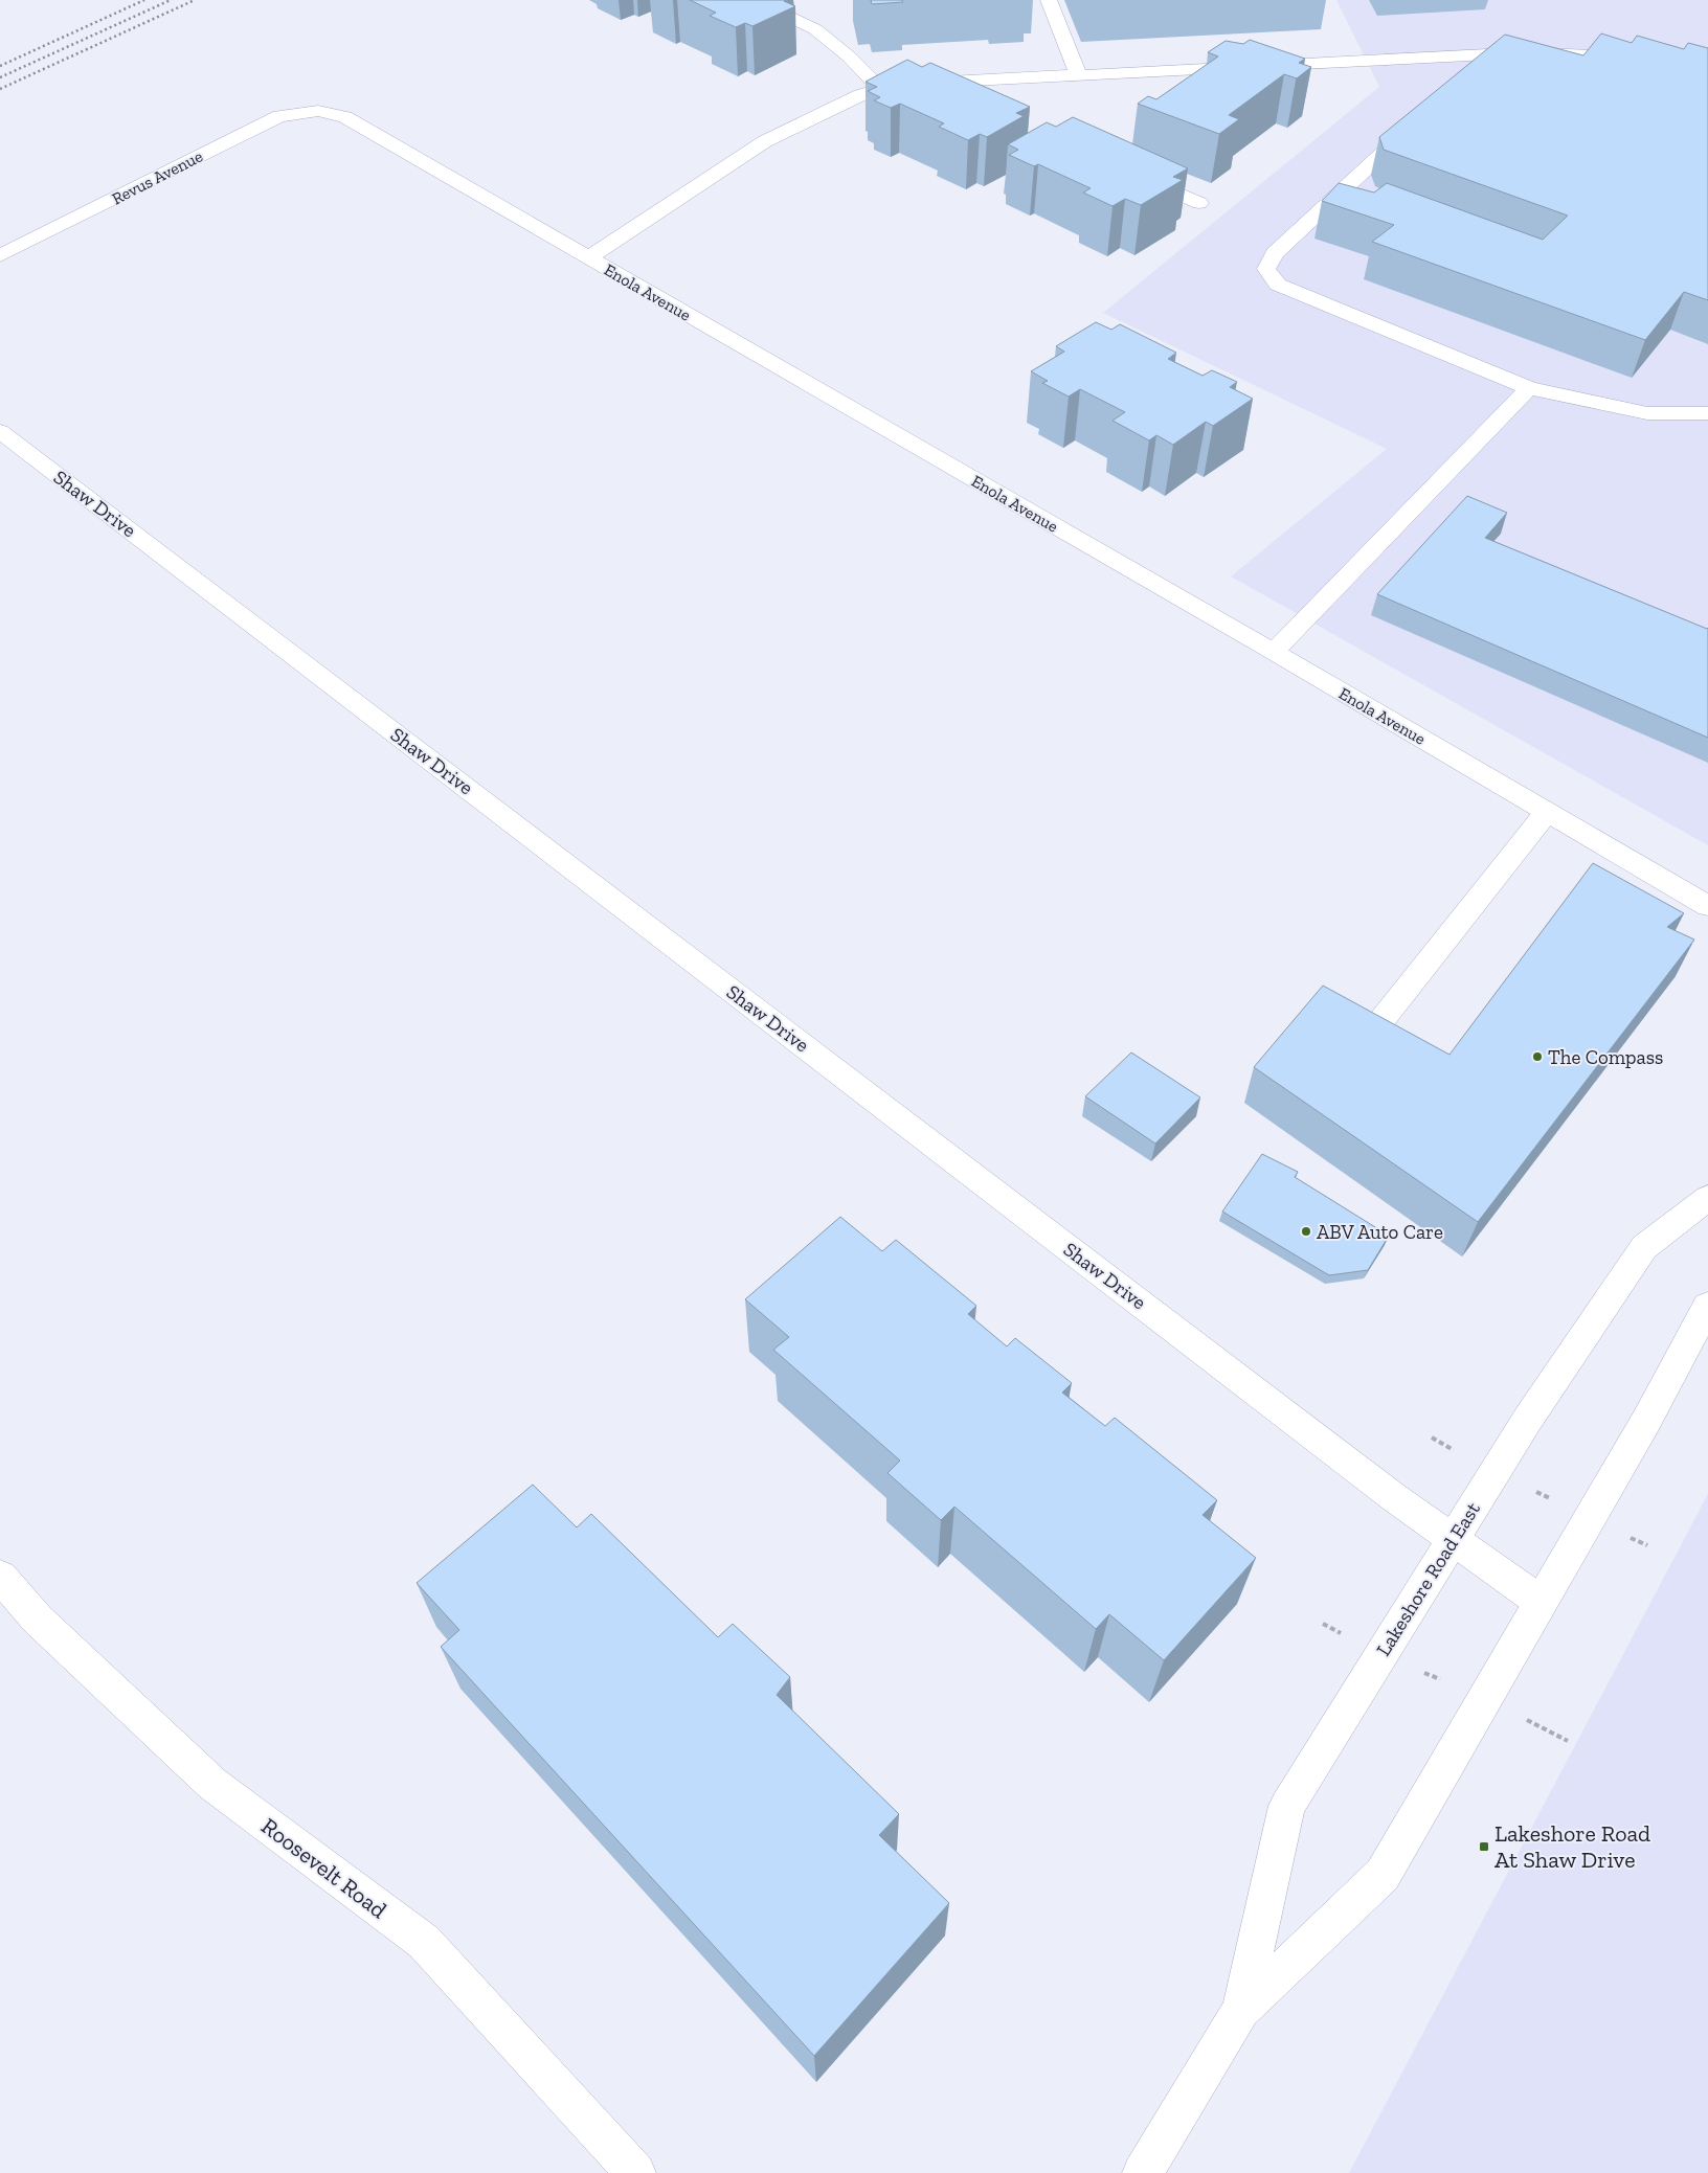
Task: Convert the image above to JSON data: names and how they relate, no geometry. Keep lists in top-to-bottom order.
{
  "streets": {
    "street": [
      "Revus Avenue",
      "Enola Avenue",
      "Shaw Drive",
      "Lakeshore Road East",
      "Roosevelt Road"
    ]
  },
  "crossings": [
    ["Revus Avenue", "Enola Avenue"],
    ["Shaw Drive", "Lakeshore Road East"]
  ],
  "places": {
    "other": ["The Compass", "ABV Auto Care"],
    "transit": ["Lakeshore Road At Shaw Drive"]
  }
}
